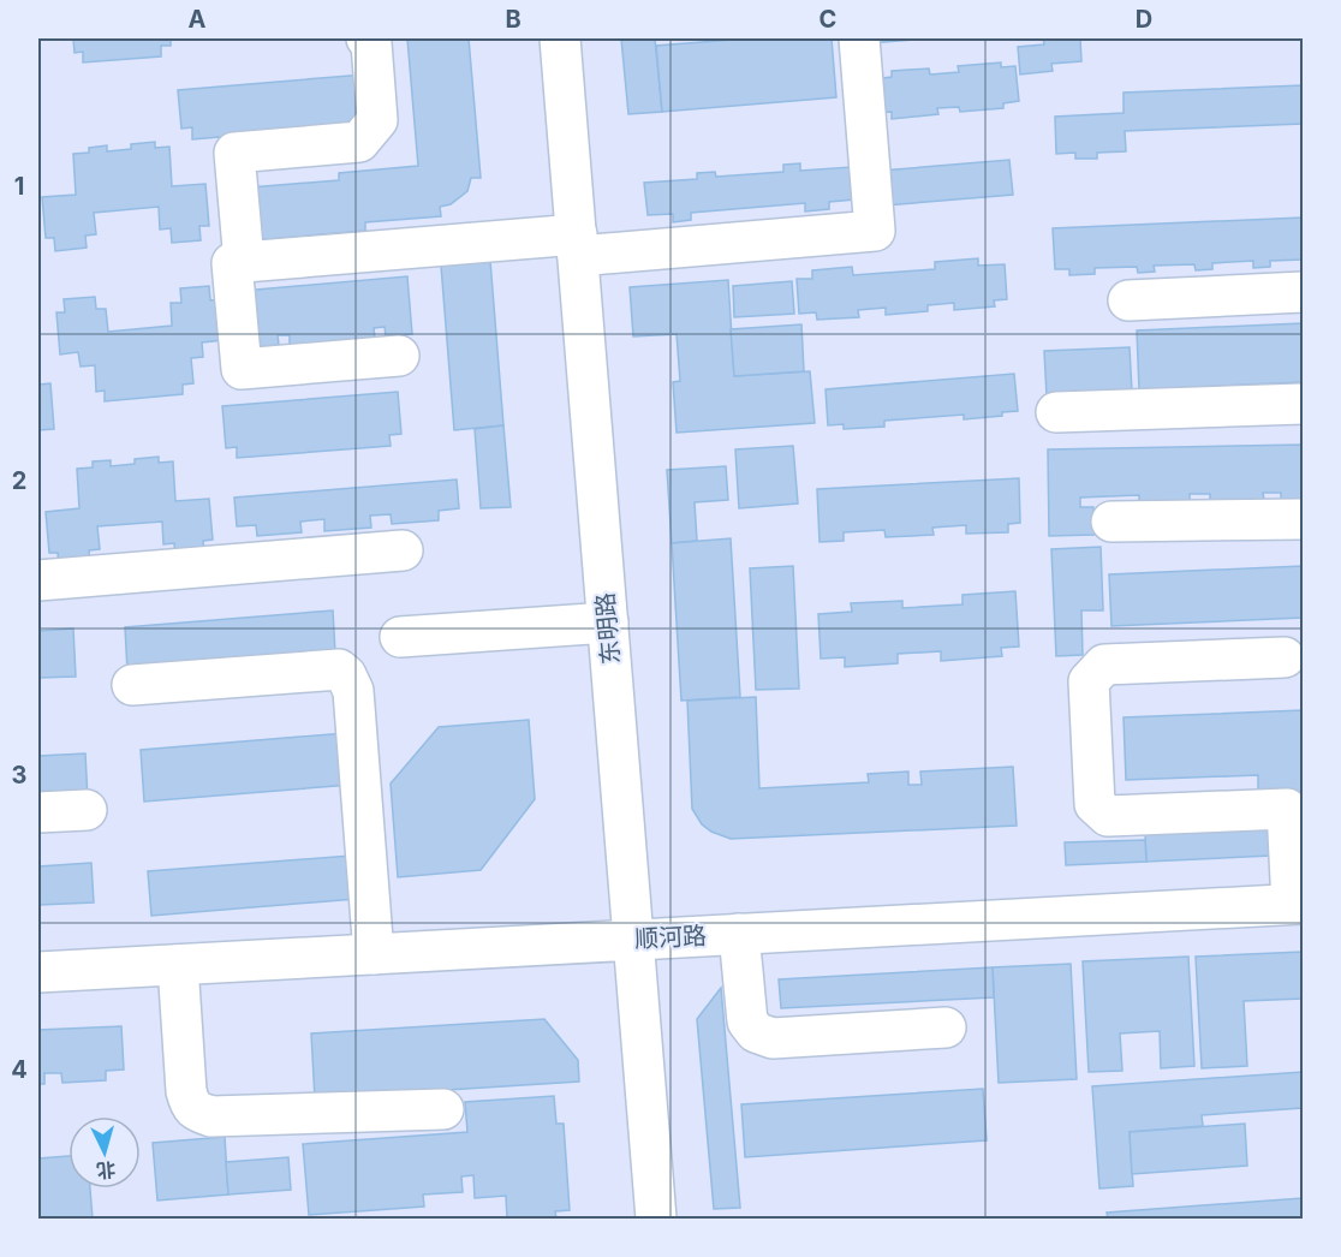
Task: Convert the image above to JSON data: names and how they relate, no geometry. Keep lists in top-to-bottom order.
{
  "streets": {
    "street": ["东明路", "顺河路"]
  },
  "crossings": [
    ["东明路", "顺河路"]
  ],
  "north": "bottom",
  "grid": {
    "columns": [
      "A",
      "B",
      "C",
      "D"
    ],
    "rows": [
      "1",
      "2",
      "3",
      "4"
    ]
  }
}
